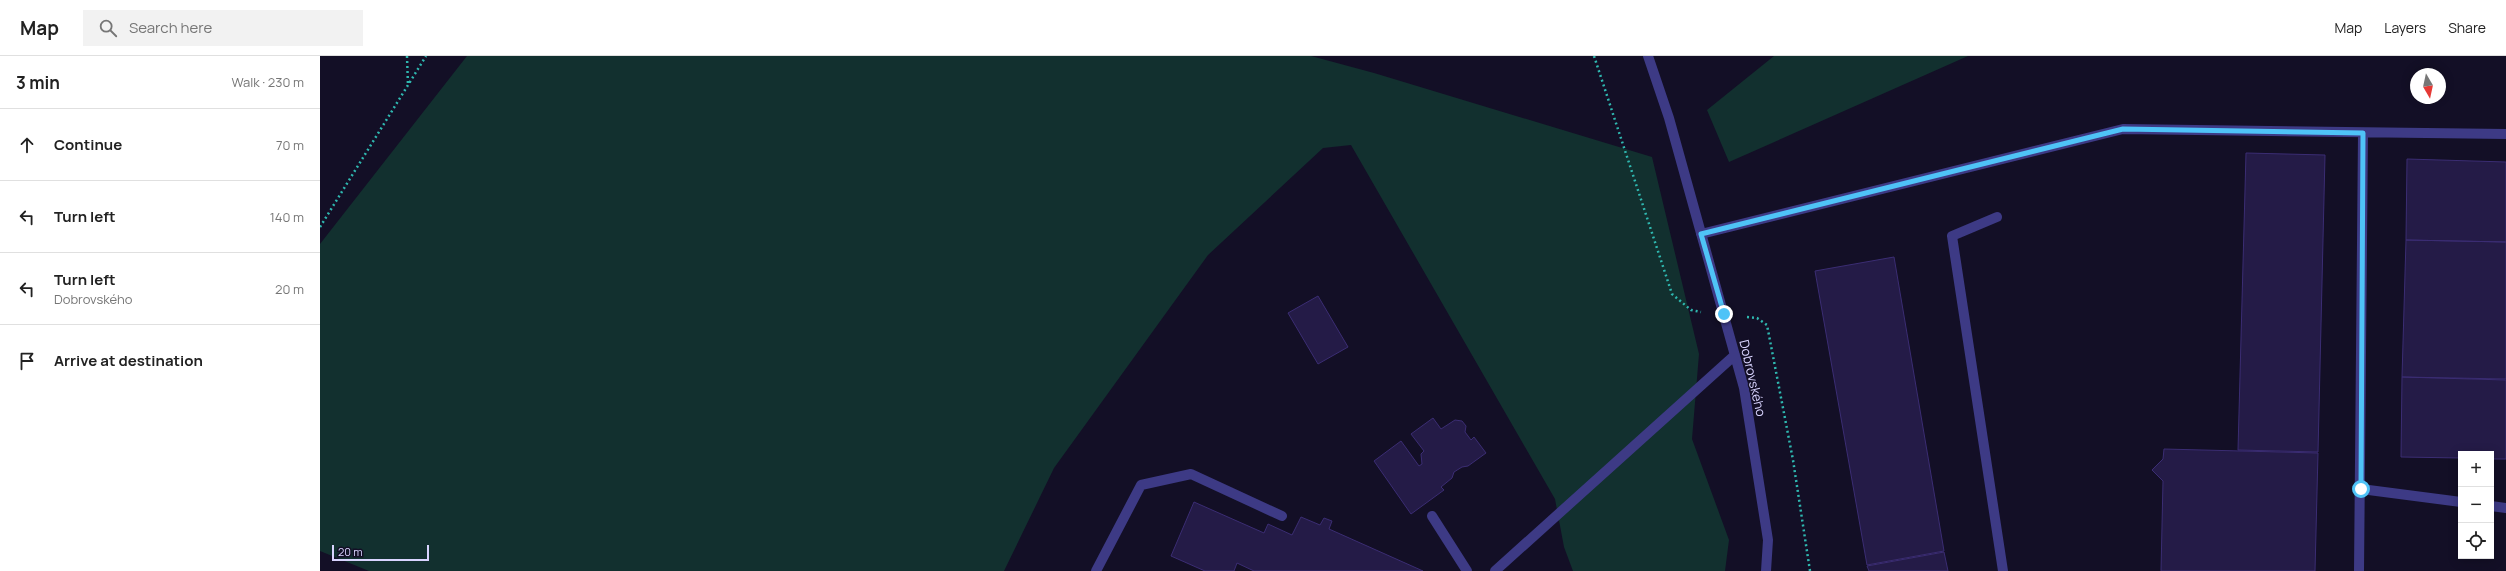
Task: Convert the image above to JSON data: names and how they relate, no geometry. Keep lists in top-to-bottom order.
{
  "streets": {
    "street": ["Dobrovského"]
  },
  "scale_bar": "20 m",
  "north": "bottom",
  "page": {
    "header": "Map",
    "search": "Search here",
    "nav": ["Map", "Layers", "Share"],
    "heading": ["3 min", "Walk · 230 m"],
    "list": [
      ["Continue", "70 m"],
      ["Turn left", "140 m"],
      ["Turn left", "Dobrovského", "20 m"],
      "Arrive at destination"
    ],
    "map_buttons": ["+", "−"],
    "scale": "20 m"
  }
}
